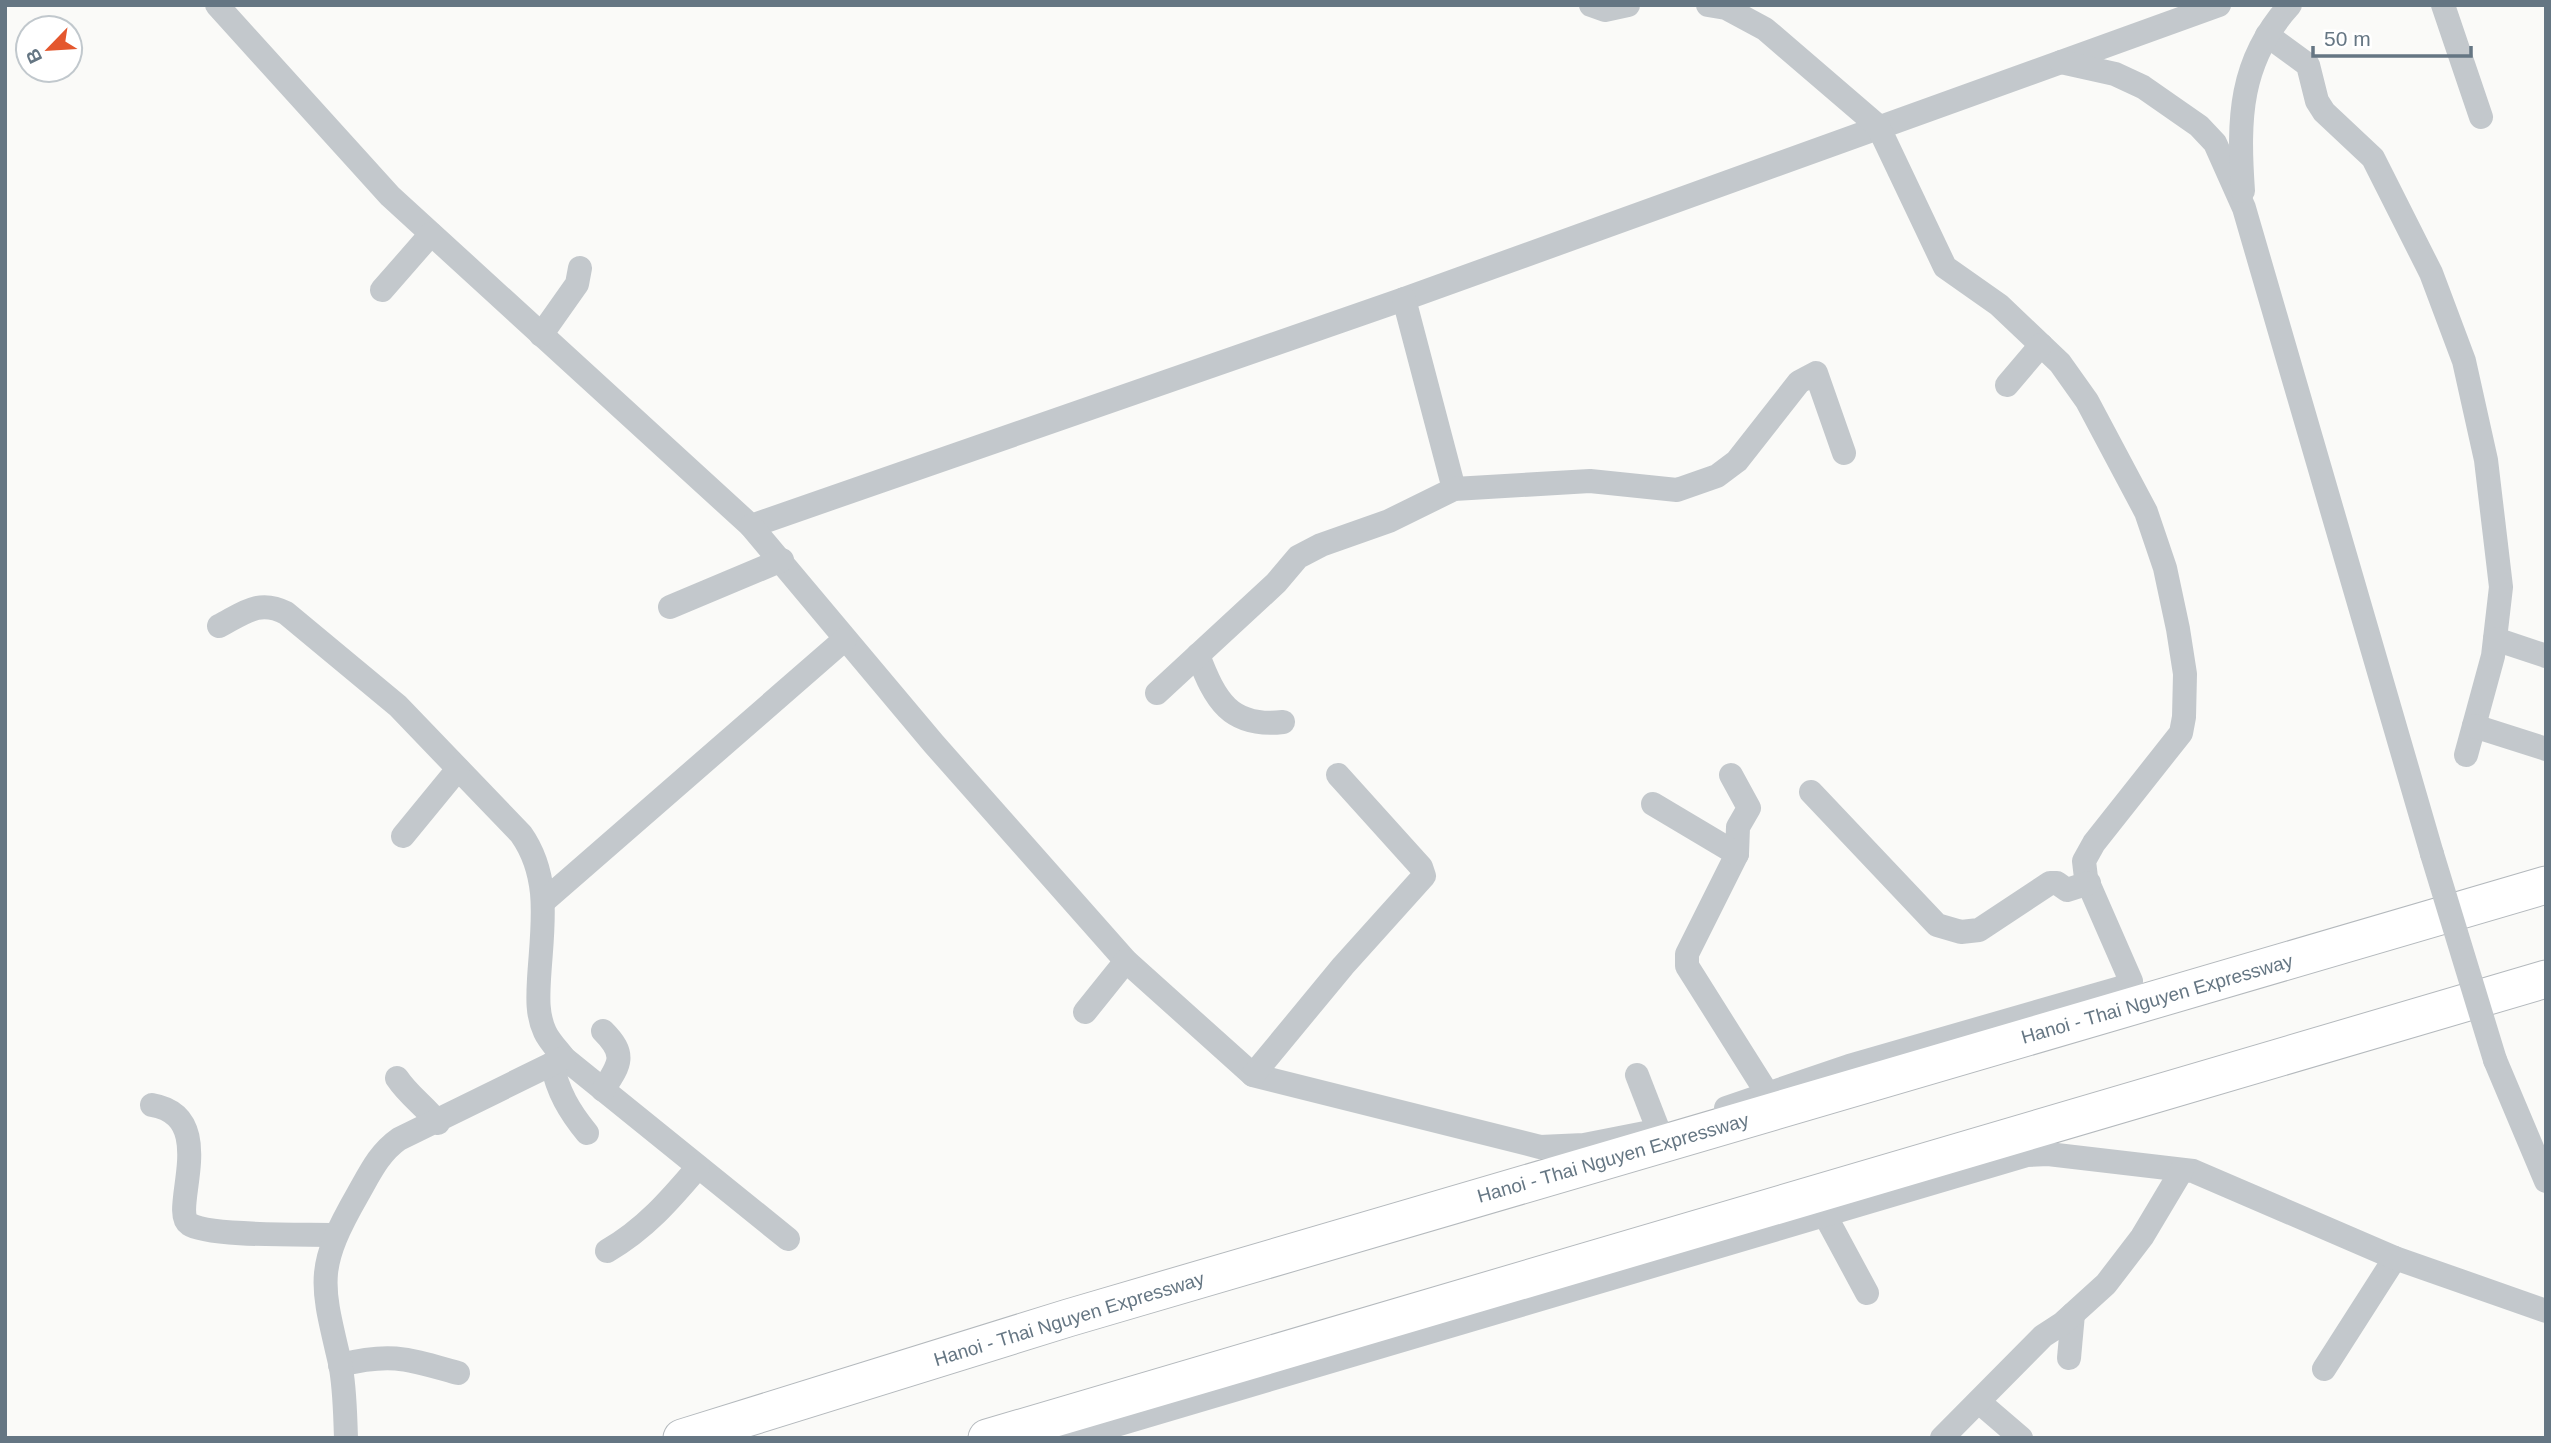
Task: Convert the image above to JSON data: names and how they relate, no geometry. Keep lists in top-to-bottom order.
{
  "streets": {
    "highway": ["Hanoi - Thai Nguyen Expressway"]
  },
  "scale_bar": "50 m",
  "north": "bottom left"
}
